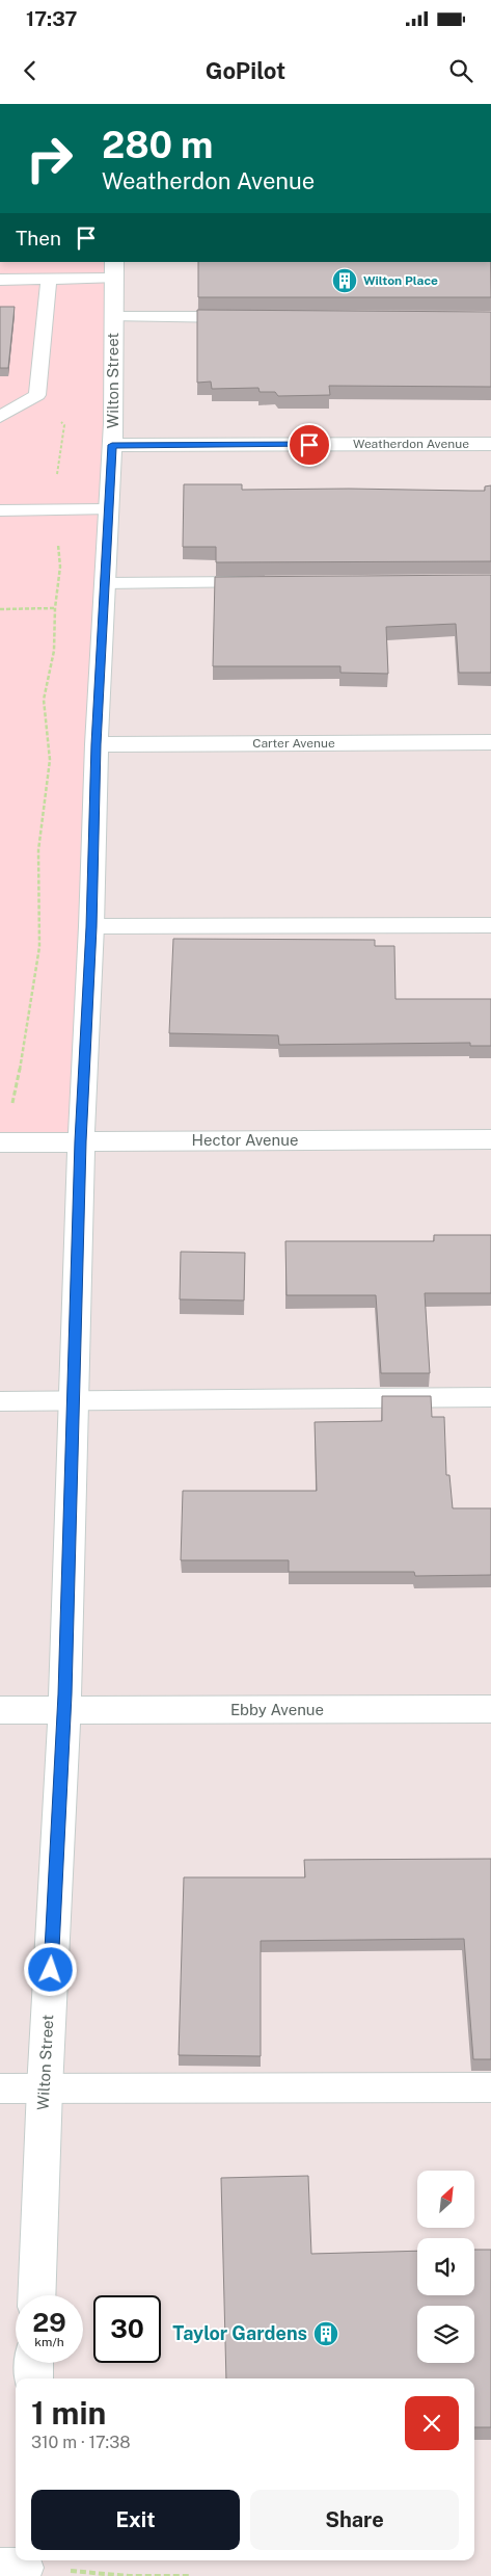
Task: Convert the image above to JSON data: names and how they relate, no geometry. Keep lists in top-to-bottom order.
{
  "streets": {
    "street": [
      "Wilton Street",
      "Weatherdon Avenue",
      "Carter Avenue",
      "Hector Avenue",
      "Ebby Avenue"
    ]
  },
  "crossings": [
    ["Wilton Street", "Weatherdon Avenue"],
    ["Wilton Street", "Carter Avenue"],
    ["Wilton Street", "Hector Avenue"],
    ["Wilton Street", "Ebby Avenue"]
  ],
  "places": {
    "building": ["Wilton Place", "Taylor Gardens"]
  },
  "north": "top right",
  "page": {
    "status": "17:37",
    "header": "GoPilot",
    "turn": ["280 m", "Weatherdon Avenue"],
    "then": "Then",
    "speed": "29 km/h",
    "limit": "30",
    "heading": ["1 min", "310 m · 17:38"],
    "buttons": ["Exit", "Share"]
  }
}
